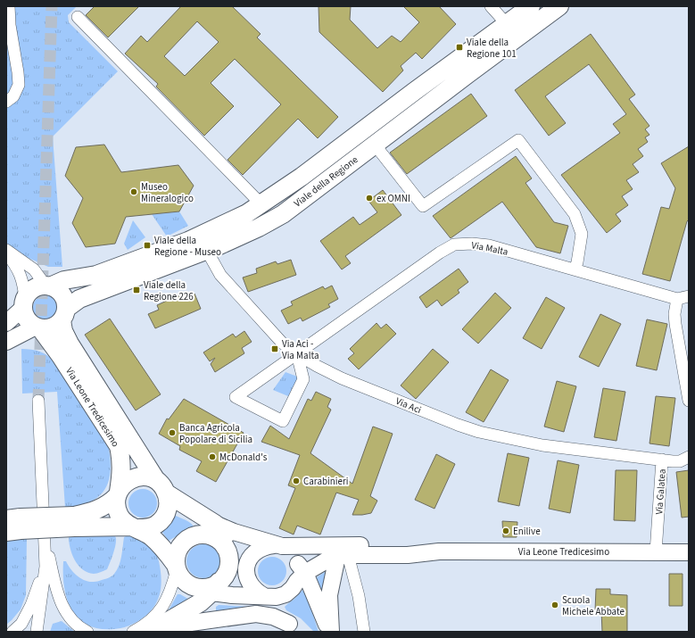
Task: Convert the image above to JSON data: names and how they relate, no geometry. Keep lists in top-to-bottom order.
{
  "streets": {
    "main road": ["Viale della Regione", "Via Leone Tredicesimo"],
    "street": ["Via Malta", "Via Aci", "Via Galatea"]
  },
  "crossings": [
    ["Viale della Regione", "Via Aci"],
    ["Viale della Regione", "Via Leone Tredicesimo"],
    ["Via Malta", "Via Aci"],
    ["Via Aci", "Via Galatea"],
    ["Via Leone Tredicesimo", "Via Galatea"]
  ],
  "places": {
    "transit": [
      "Viale della Regione 101",
      "Viale della Regione - Museo",
      "Viale della Regione 226",
      "Via Aci - Via Malta"
    ],
    "other": [
      "Museo Mineralogico",
      "ex OMNI",
      "Banca Agricola Popolare di Sicilia",
      "McDonald's",
      "Carabinieri",
      "Enilive",
      "Scuola Michele Abbate"
    ]
  }
}
